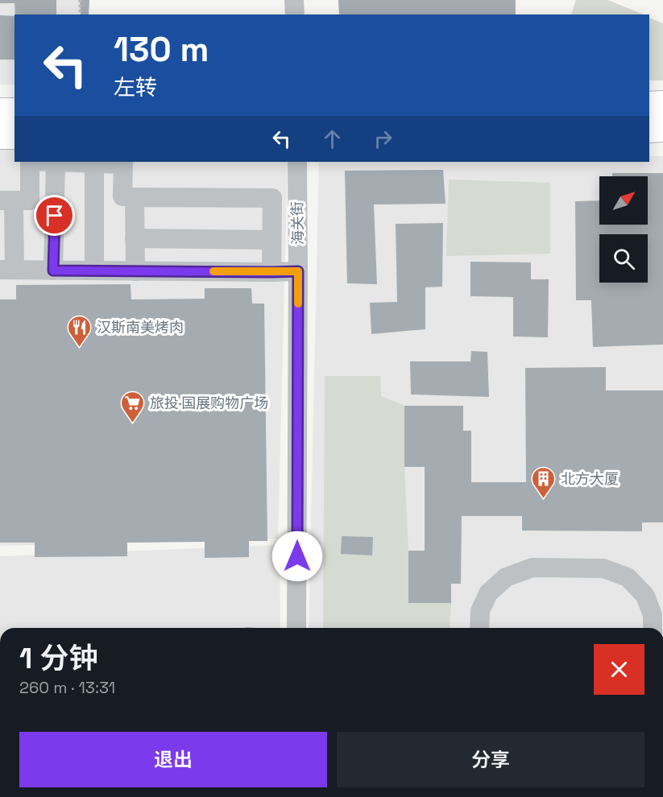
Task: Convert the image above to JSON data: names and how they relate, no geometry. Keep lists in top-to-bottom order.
{
  "streets": {
    "street": ["海关街"]
  },
  "places": {
    "restaurant": ["汉斯南美烤肉"],
    "supermarket": ["旅投·国展购物广场"],
    "building": ["北方大厦"]
  },
  "north": "top right",
  "page": {
    "turn": ["130 m", "左转"],
    "heading": ["1 分钟", "260 m · 13:31"],
    "buttons": ["退出", "分享"]
  }
}
